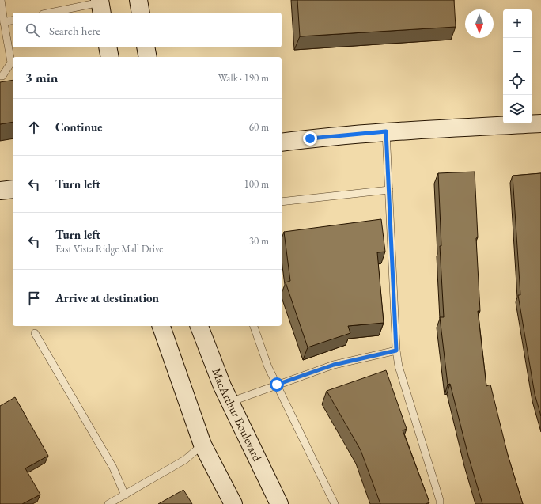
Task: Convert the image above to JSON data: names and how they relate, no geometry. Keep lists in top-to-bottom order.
{
  "streets": {
    "main road": ["MacArthur Boulevard"]
  },
  "north": "bottom",
  "page": {
    "map_buttons": ["+", "−"],
    "search": "Search here",
    "heading": ["3 min", "Walk · 190 m"],
    "list": [
      ["Continue", "60 m"],
      ["Turn left", "100 m"],
      ["Turn left", "East Vista Ridge Mall Drive", "30 m"],
      "Arrive at destination"
    ]
  }
}
